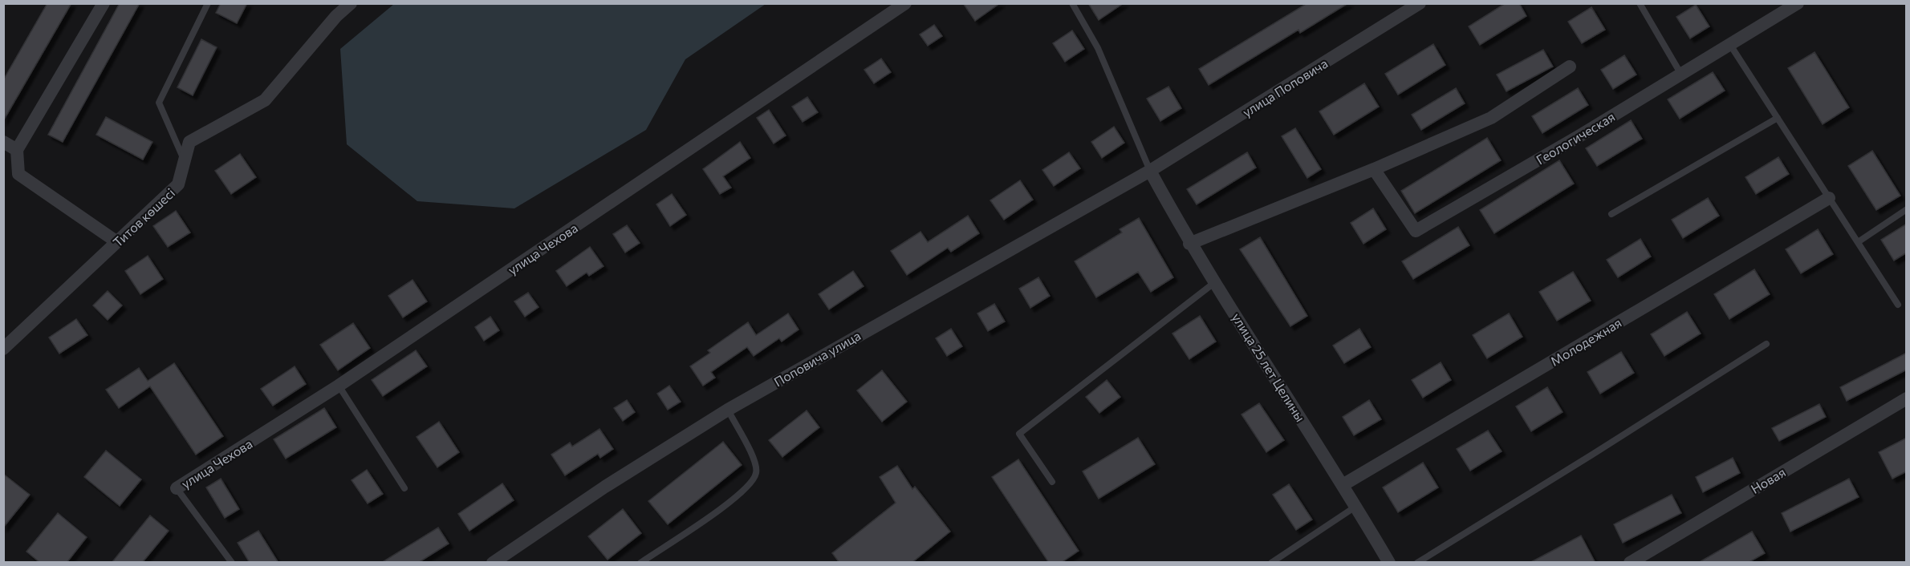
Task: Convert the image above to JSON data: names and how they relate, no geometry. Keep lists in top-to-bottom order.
{
  "streets": {
    "street": [
      "улица Поповича",
      "Геологическая",
      "Титов көшесі",
      "улица Чехова",
      "Молодежная",
      "Поповича улица",
      "улица 25 лет Целины",
      "Новая"
    ]
  },
  "crossings": [
    ["улица Поповича", "Поповича улица"],
    ["улица Поповича", "улица 25 лет Целины"],
    ["Молодежная", "улица 25 лет Целины"],
    ["Поповича улица", "улица 25 лет Целины"]
  ]
}
